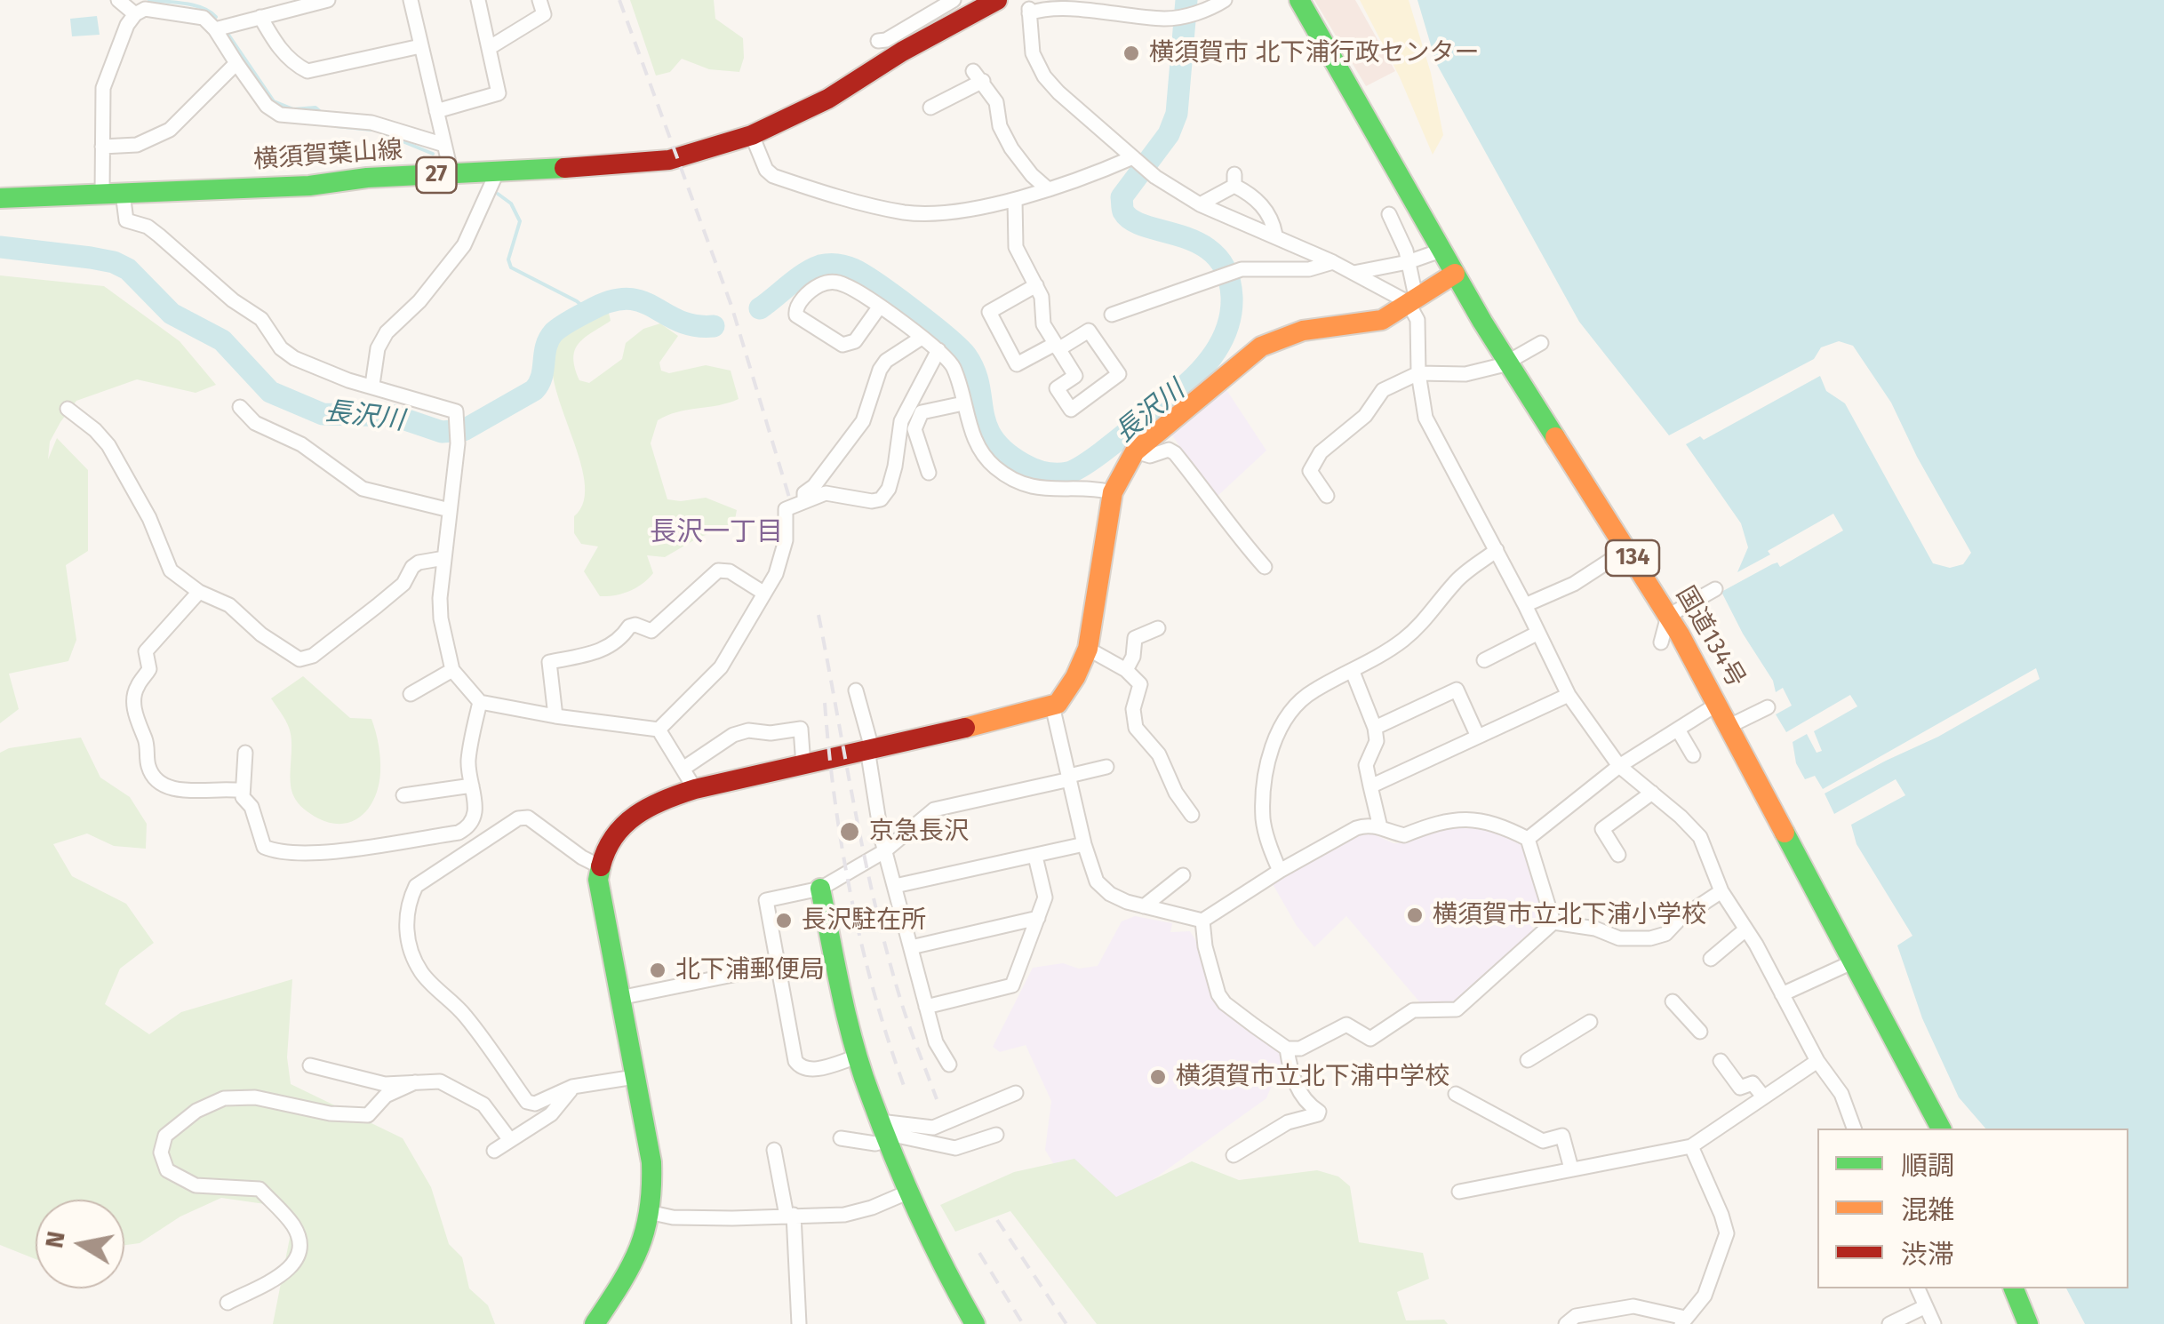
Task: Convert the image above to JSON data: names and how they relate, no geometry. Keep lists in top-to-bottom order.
{
  "streets": {
    "main road": [
      "横須賀葉山線",
      "27",
      "134",
      "国道134号"
    ]
  },
  "districts": ["長沢一丁目"],
  "water": ["長沢川"],
  "places": [
    "横須賀市 北下浦行政センター",
    "京急長沢",
    "横須賀市立北下浦小学校",
    "長沢駐在所",
    "北下浦郵便局",
    "横須賀市立北下浦中学校"
  ],
  "legend": ["順調", "混雑", "渋滞"],
  "north": "left"
}
